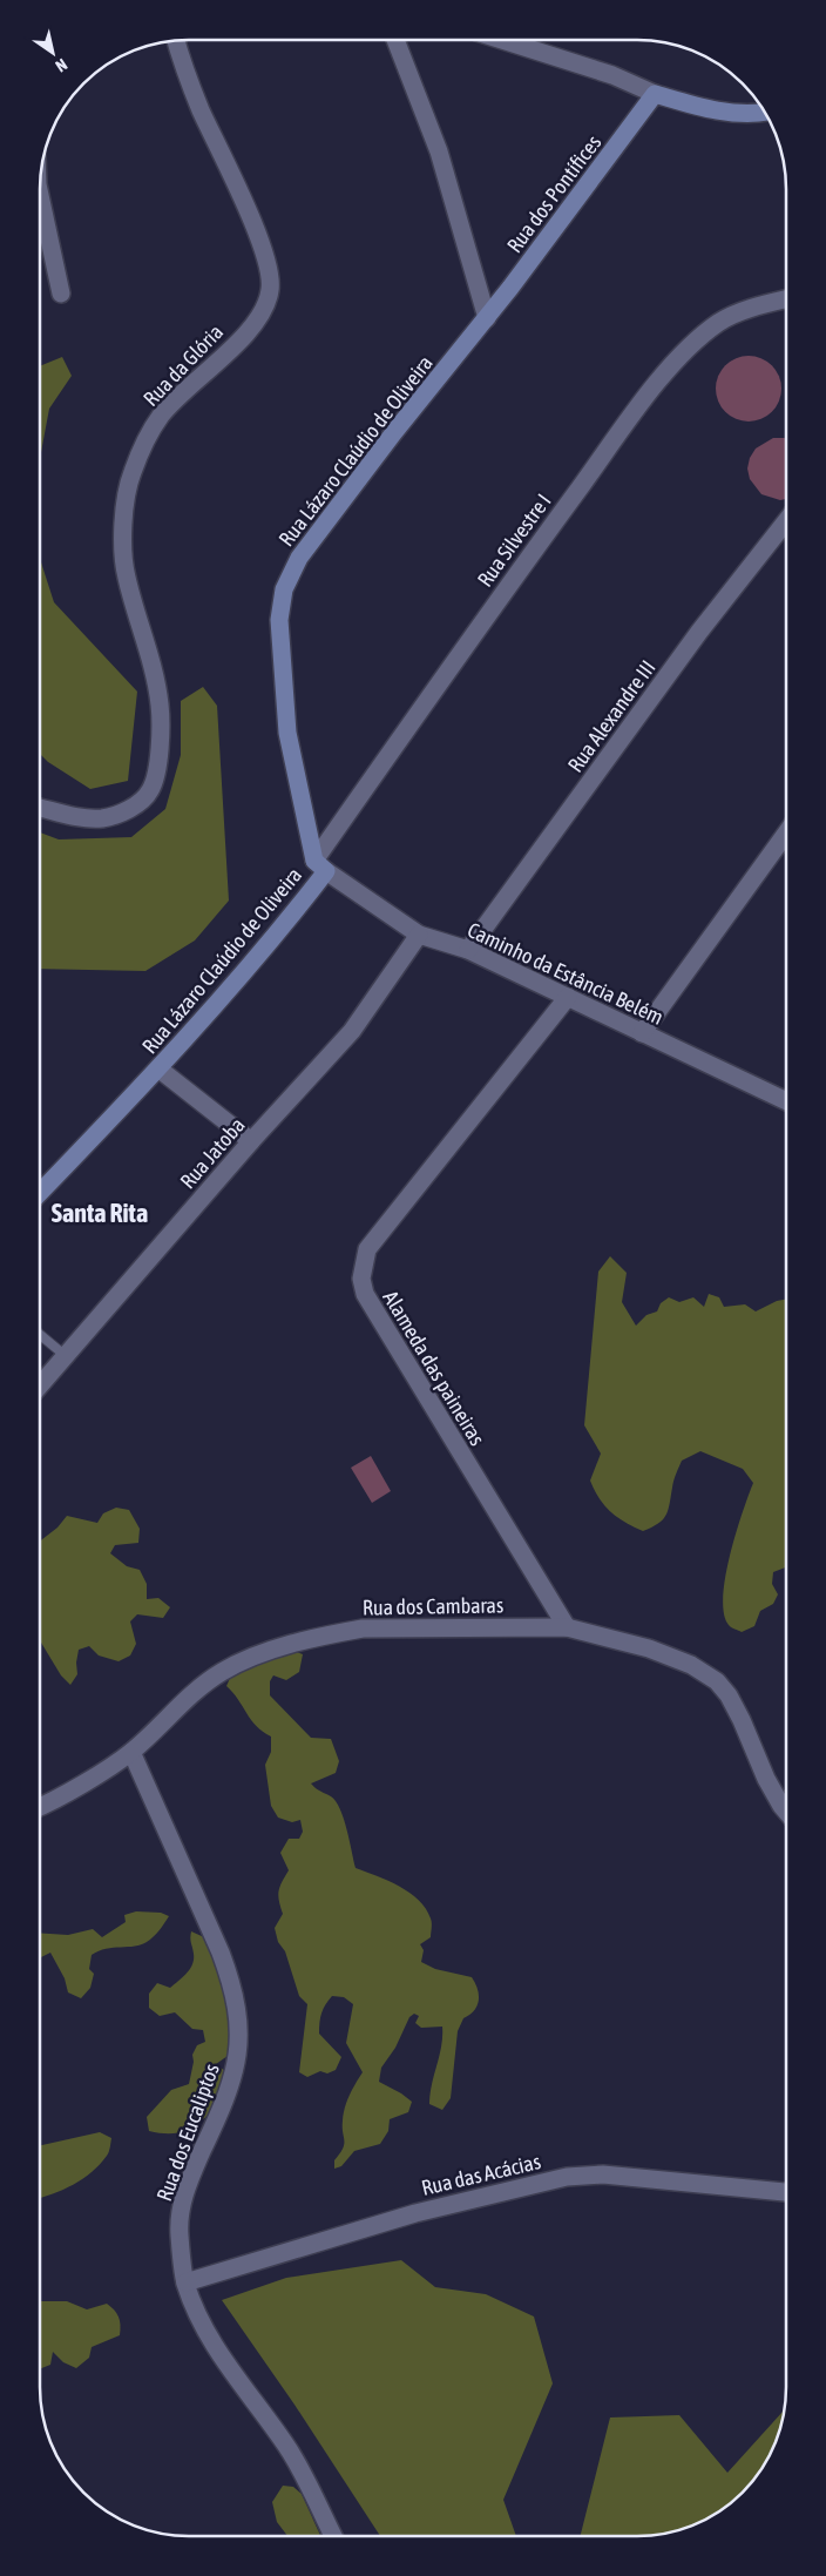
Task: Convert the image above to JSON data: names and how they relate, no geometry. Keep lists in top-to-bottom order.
{
  "streets": {
    "street": [
      "Rua dos Pontífices",
      "Rua da Glória",
      "Rua Lázaro Claúdio de Oliveira",
      "Rua Silvestre I",
      "Rua Alexandre III",
      "Caminho da Estância Belém",
      "Rua Jatoba",
      "Alameda das paineiras",
      "Rua dos Cambaras",
      "Rua dos Eucaliptos",
      "Rua das Acácias"
    ]
  },
  "crossings": [
    ["Rua dos Pontífices", "Rua Lázaro Claúdio de Oliveira"],
    ["Rua Lázaro Claúdio de Oliveira", "Rua Silvestre I"],
    ["Rua Lázaro Claúdio de Oliveira", "Caminho da Estância Belém"],
    ["Rua Silvestre I", "Caminho da Estância Belém"],
    ["Rua Alexandre III", "Caminho da Estância Belém"],
    ["Caminho da Estância Belém", "Rua Jatoba"],
    ["Caminho da Estância Belém", "Alameda das paineiras"],
    ["Alameda das paineiras", "Rua dos Cambaras"],
    ["Rua dos Cambaras", "Rua dos Eucaliptos"],
    ["Rua dos Eucaliptos", "Rua das Acácias"]
  ],
  "districts": ["Santa Rita"],
  "north": "bottom right"
}
